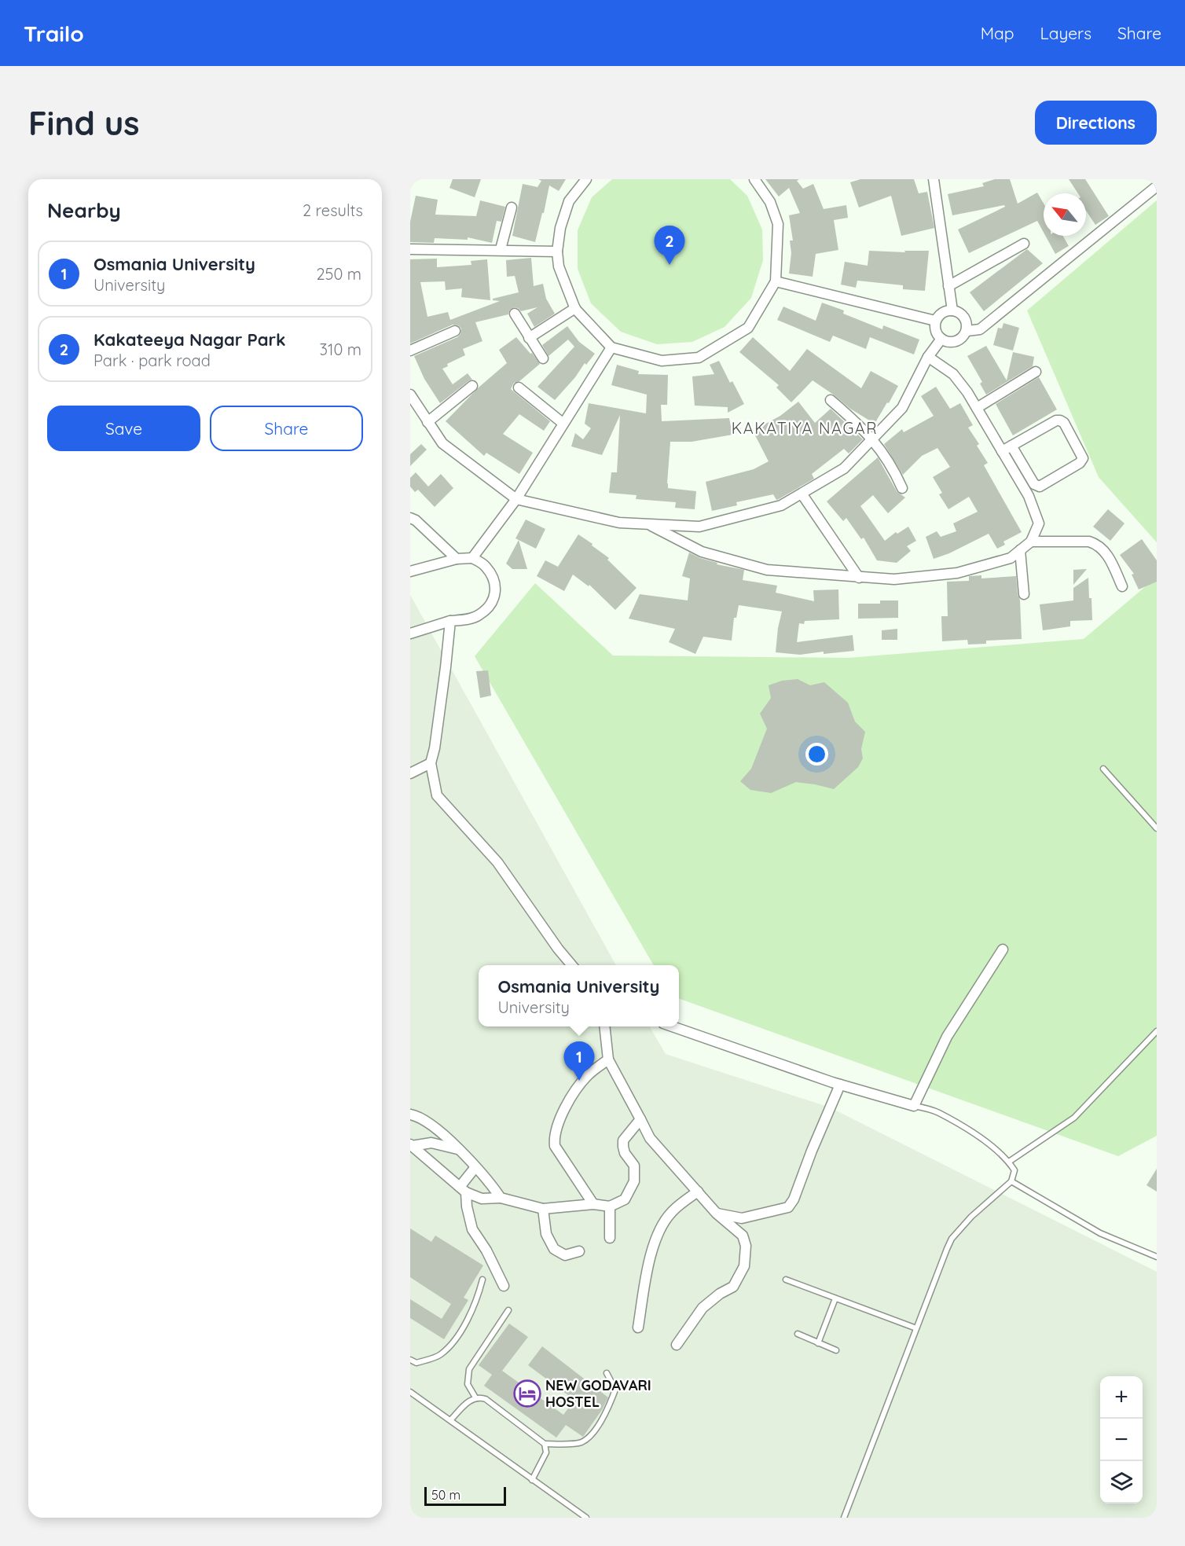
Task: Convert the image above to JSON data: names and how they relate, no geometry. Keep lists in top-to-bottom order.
{
  "districts": ["KAKATIYA NAGAR"],
  "places": {
    "hotel": ["NEW GODAVARI HOSTEL"]
  },
  "scale_bar": "50 m",
  "north": "top left",
  "page": {
    "header": "Trailo",
    "nav": ["Map", "Layers", "Share"],
    "buttons": [
      "Directions",
      ["Save", "Share"]
    ],
    "title": "Find us",
    "heading": ["Nearby", "2 results"],
    "pins": ["2", "1"],
    "list": [
      {
        "mark": "1",
        "name": "Osmania University",
        "note": "University",
        "value": "250 m"
      },
      {
        "mark": "2",
        "name": "Kakateeya Nagar Park",
        "note": "Park · park road",
        "value": "310 m"
      }
    ],
    "popup": ["Osmania University", "University"],
    "map_buttons": ["+", "−"],
    "scale": "50 m"
  }
}
